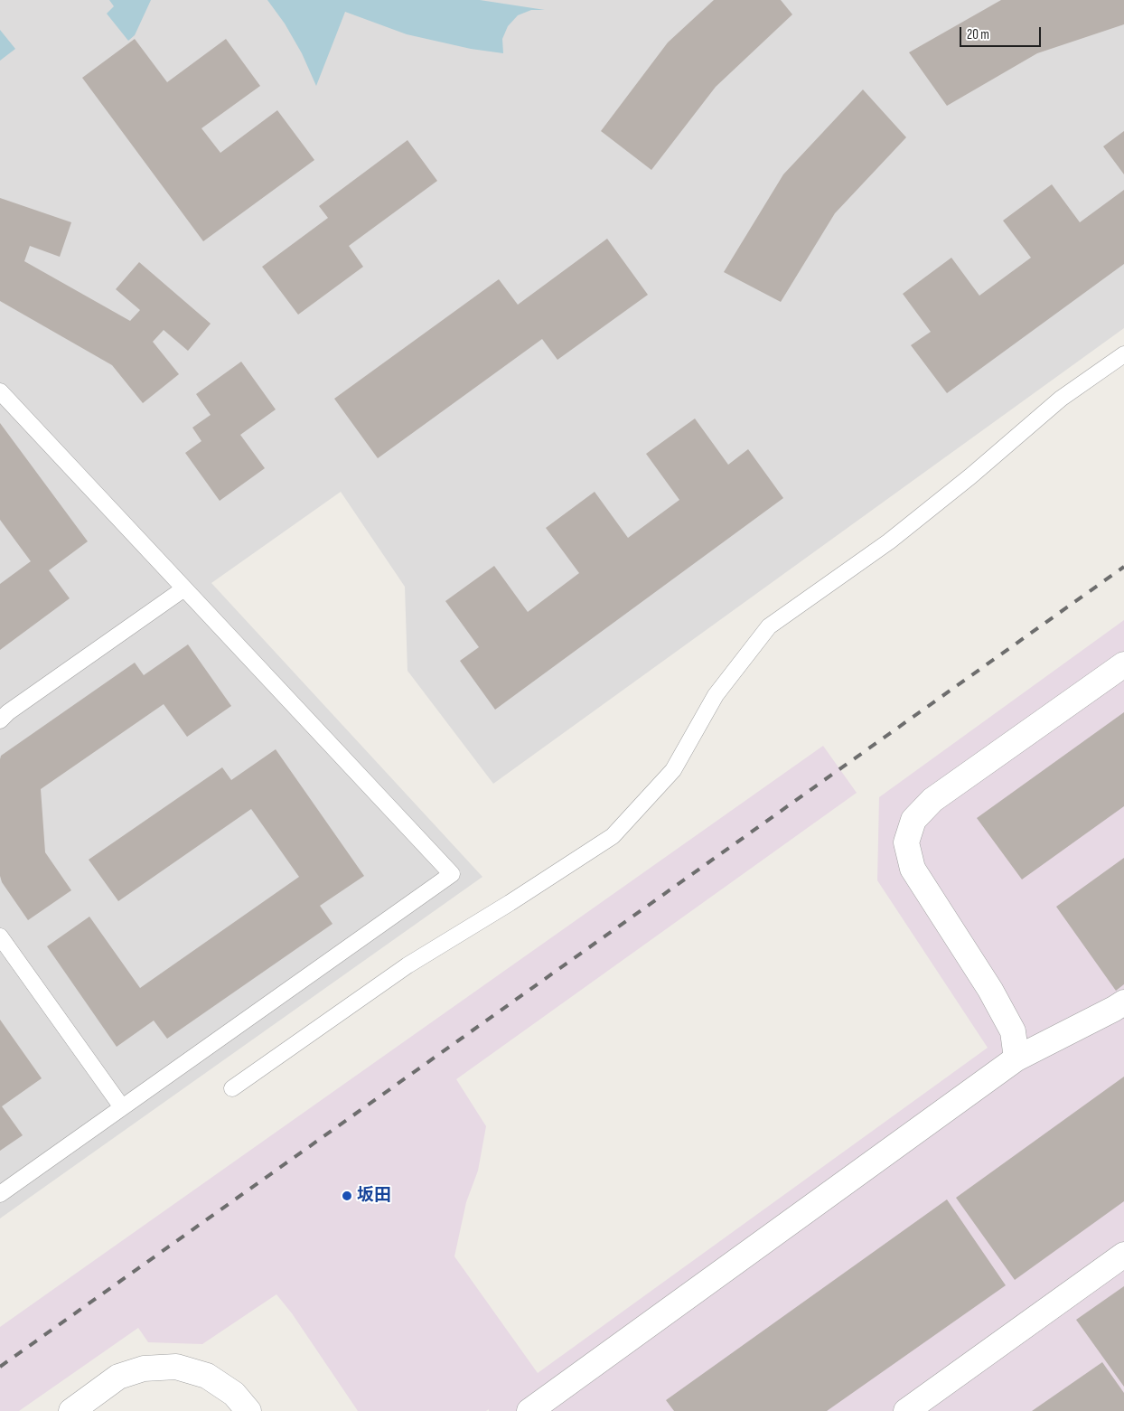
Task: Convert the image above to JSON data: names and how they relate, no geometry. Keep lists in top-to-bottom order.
{
  "places": ["坂田"],
  "scale_bar": "20 m"
}
